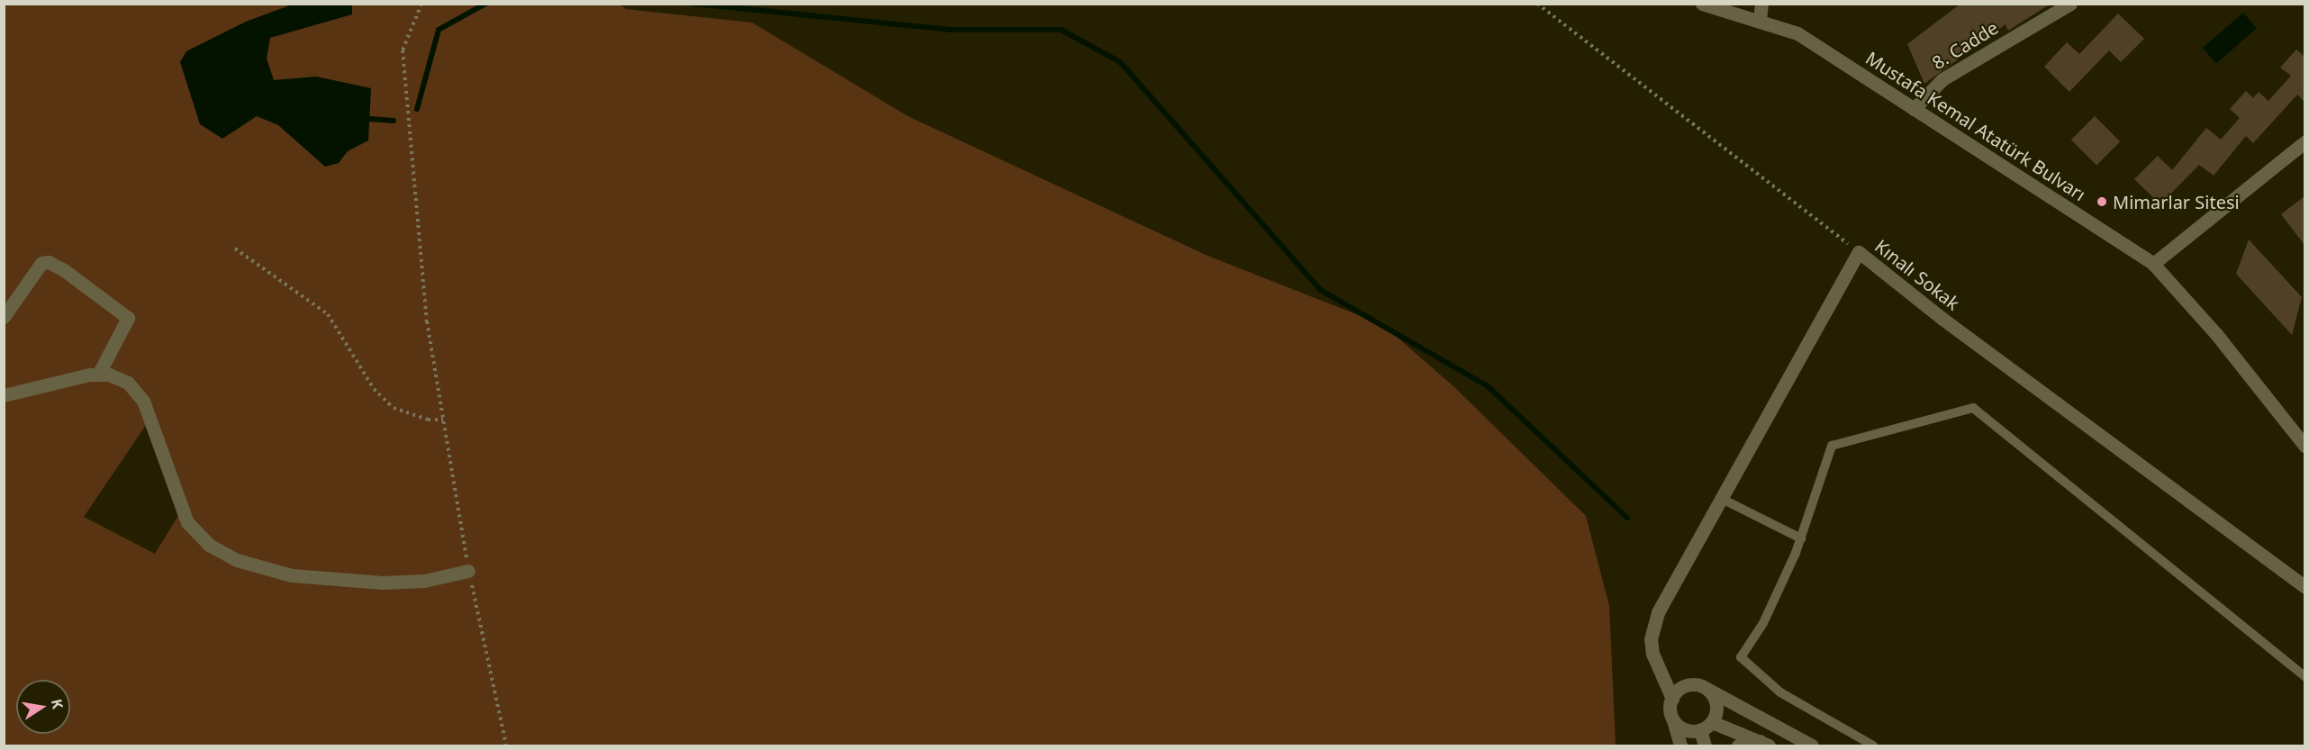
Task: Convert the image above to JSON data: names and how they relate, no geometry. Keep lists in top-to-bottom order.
{
  "streets": {
    "street": ["8. Cadde", "Mustafa Kemal Atatürk Bulvarı", "Kınalı Sokak"]
  },
  "crossings": [
    ["8. Cadde", "Mustafa Kemal Atatürk Bulvarı"]
  ],
  "places": ["Mimarlar Sitesi"],
  "north": "right"
}
